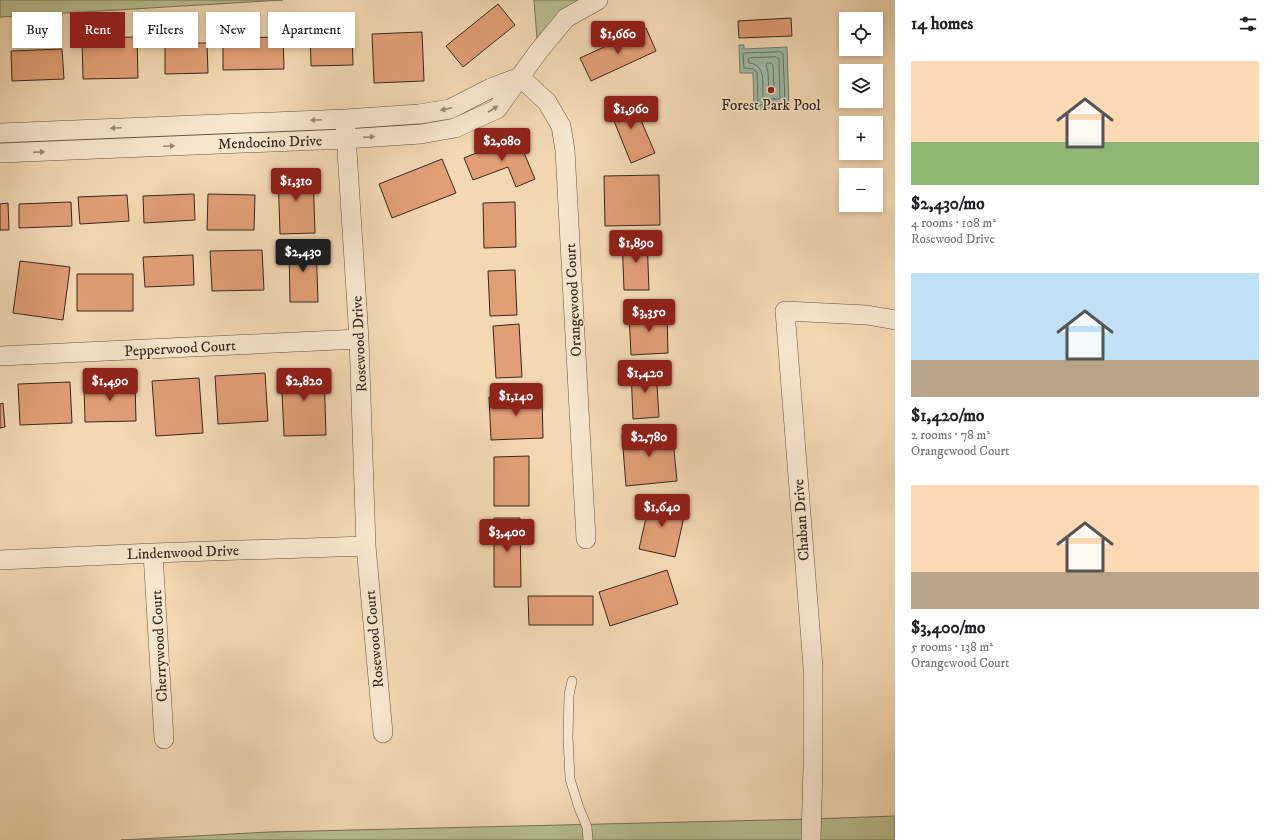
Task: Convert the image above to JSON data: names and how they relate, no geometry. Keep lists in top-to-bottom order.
{
  "streets": {
    "street": [
      "Mendocino Drive",
      "Orangewood Court",
      "Rosewood Drive",
      "Pepperwood Court",
      "Chaban Drive",
      "Lindenwood Drive",
      "Rosewood Court",
      "Cherrywood Court"
    ]
  },
  "crossings": [
    ["Mendocino Drive", "Orangewood Court"],
    ["Mendocino Drive", "Rosewood Drive"],
    ["Rosewood Drive", "Pepperwood Court"],
    ["Rosewood Drive", "Lindenwood Drive"],
    ["Rosewood Drive", "Rosewood Court"],
    ["Lindenwood Drive", "Rosewood Court"],
    ["Lindenwood Drive", "Cherrywood Court"]
  ],
  "places": ["Forest Park Pool"],
  "page": {
    "heading": "14 homes",
    "map_buttons": ["+", "−"],
    "chip": [
      "Buy",
      "Rent",
      "Filters",
      "New",
      "Apartment"
    ],
    "price": [
      "$1,660",
      "$1,960",
      "$2,080",
      "$1,310",
      "$1,890",
      "$2,430",
      "$3,350",
      "$1,420",
      "$1,490",
      "$2,820",
      "$1,140",
      "$2,780",
      "$1,640",
      "$3,400"
    ],
    "list": [
      {
        "name": "$2,430/mo",
        "note": "4 rooms · 108 m² · Rosewood Drive"
      },
      {
        "name": "$1,420/mo",
        "note": "2 rooms · 78 m² · Orangewood Court"
      },
      {
        "name": "$3,400/mo",
        "note": "5 rooms · 138 m² · Orangewood Court"
      }
    ]
  }
}
